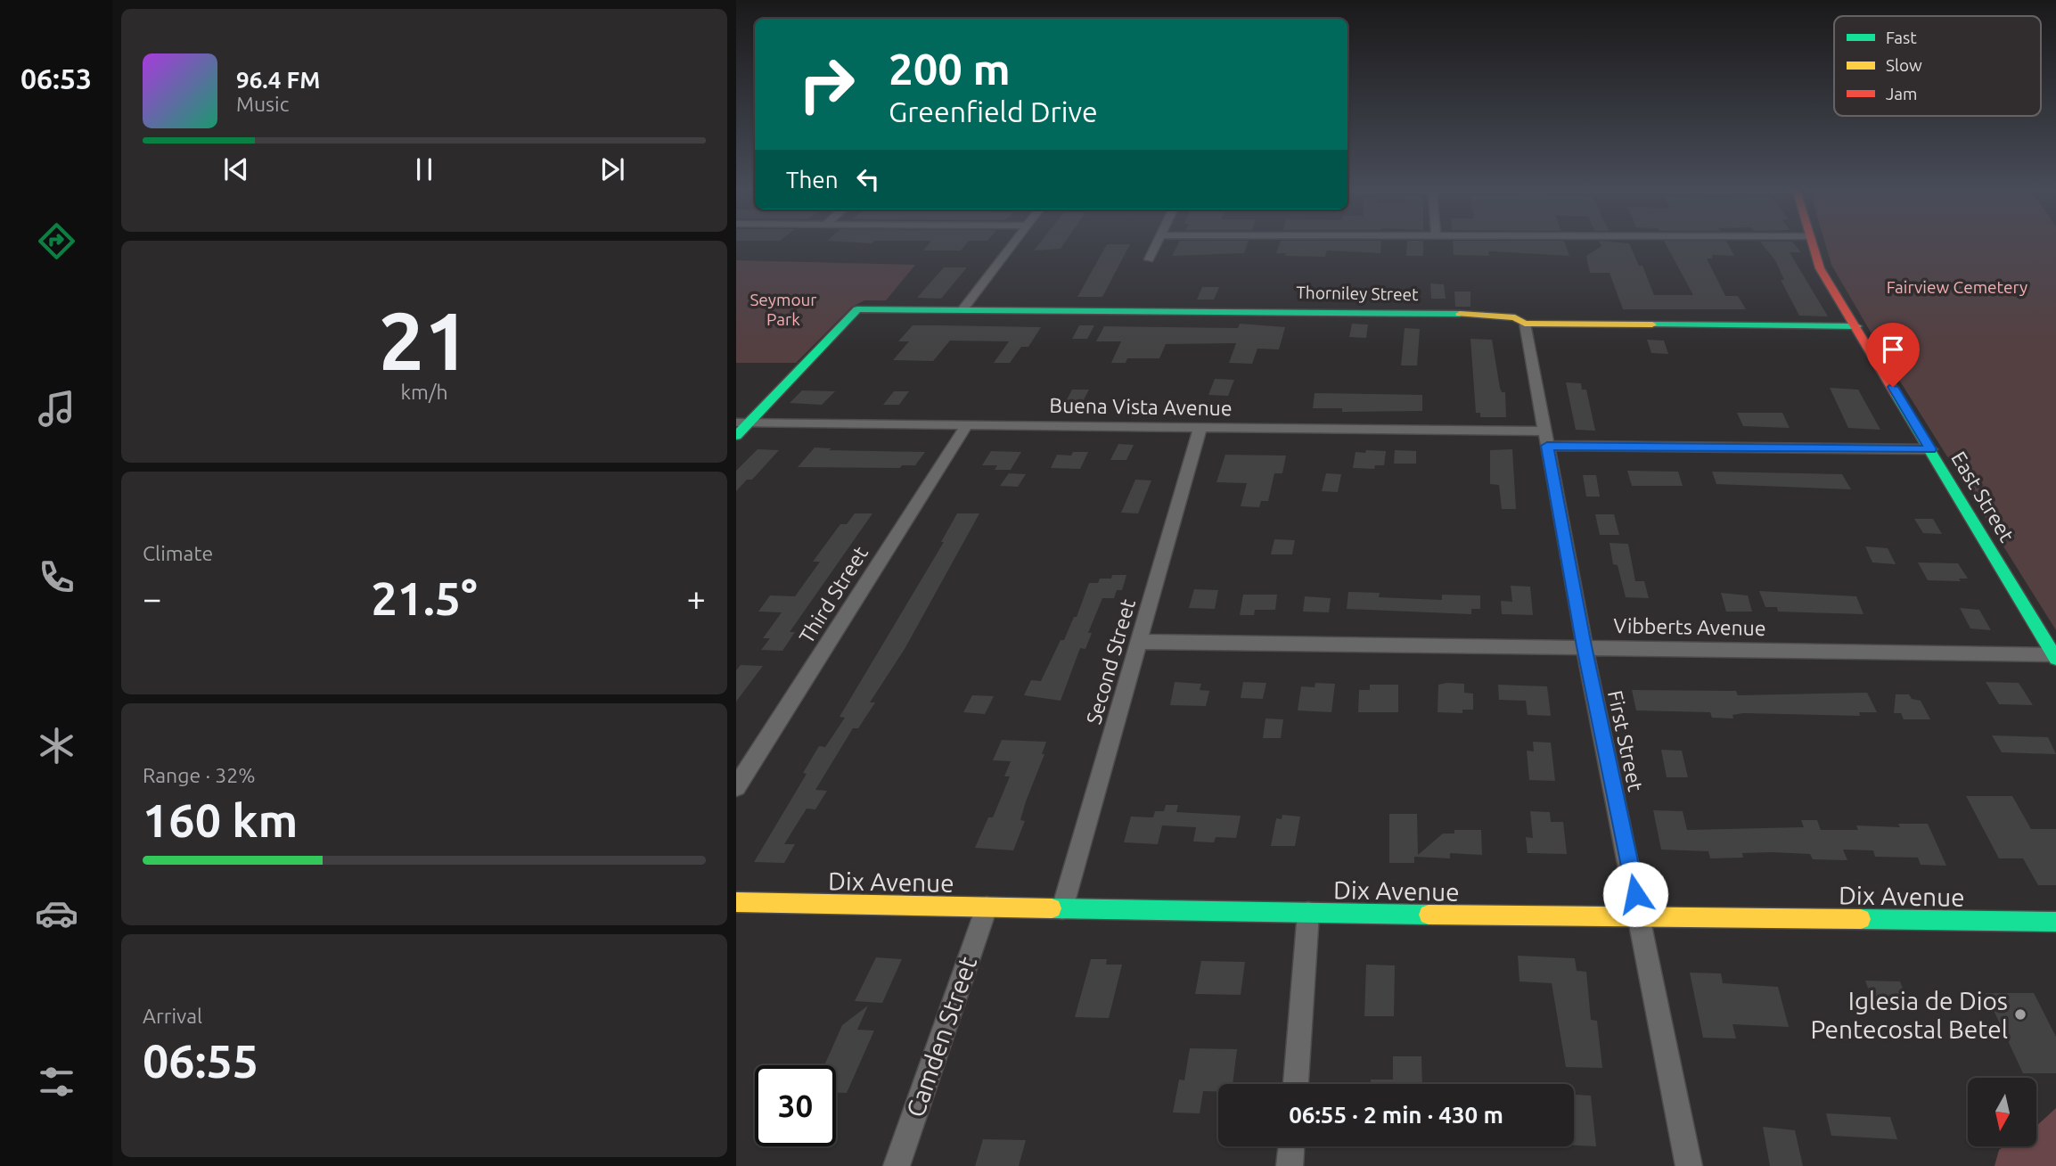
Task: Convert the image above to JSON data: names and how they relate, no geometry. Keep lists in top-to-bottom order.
{
  "streets": {
    "street": [
      "Thorniley Street",
      "Buena Vista Avenue",
      "East Street",
      "Third Street",
      "Vibberts Avenue",
      "Second Street",
      "First Street",
      "Dix Avenue",
      "Camden Street"
    ]
  },
  "crossings": [
    ["Thorniley Street", "Buena Vista Avenue"],
    ["Thorniley Street", "East Street"],
    ["Thorniley Street", "First Street"],
    ["Buena Vista Avenue", "East Street"],
    ["Buena Vista Avenue", "Third Street"],
    ["Buena Vista Avenue", "Second Street"],
    ["Buena Vista Avenue", "First Street"],
    ["East Street", "Vibberts Avenue"],
    ["Vibberts Avenue", "Second Street"],
    ["Vibberts Avenue", "First Street"],
    ["Second Street", "Dix Avenue"],
    ["First Street", "Dix Avenue"],
    ["Dix Avenue", "Camden Street"]
  ],
  "parks": ["Fairview Cemetery", "Seymour Park"],
  "places": ["Iglesia de Dios Pentecostal Betel"],
  "legend": ["Fast", "Slow", "Jam"],
  "north": "bottom",
  "page": {
    "tabs": "06:53",
    "turn": ["200 m", "Greenfield Drive"],
    "song": ["96.4 FM", "Music"],
    "then": "Then",
    "tile": [
      ["21", "km/h"],
      "Climate",
      ["Range · 32%", "160 km"],
      ["Arrival", "06:55"]
    ],
    "heat": ["−", "21.5°", "+"],
    "limit": "30",
    "trip": "06:55 · 2 min · 430 m"
  }
}
